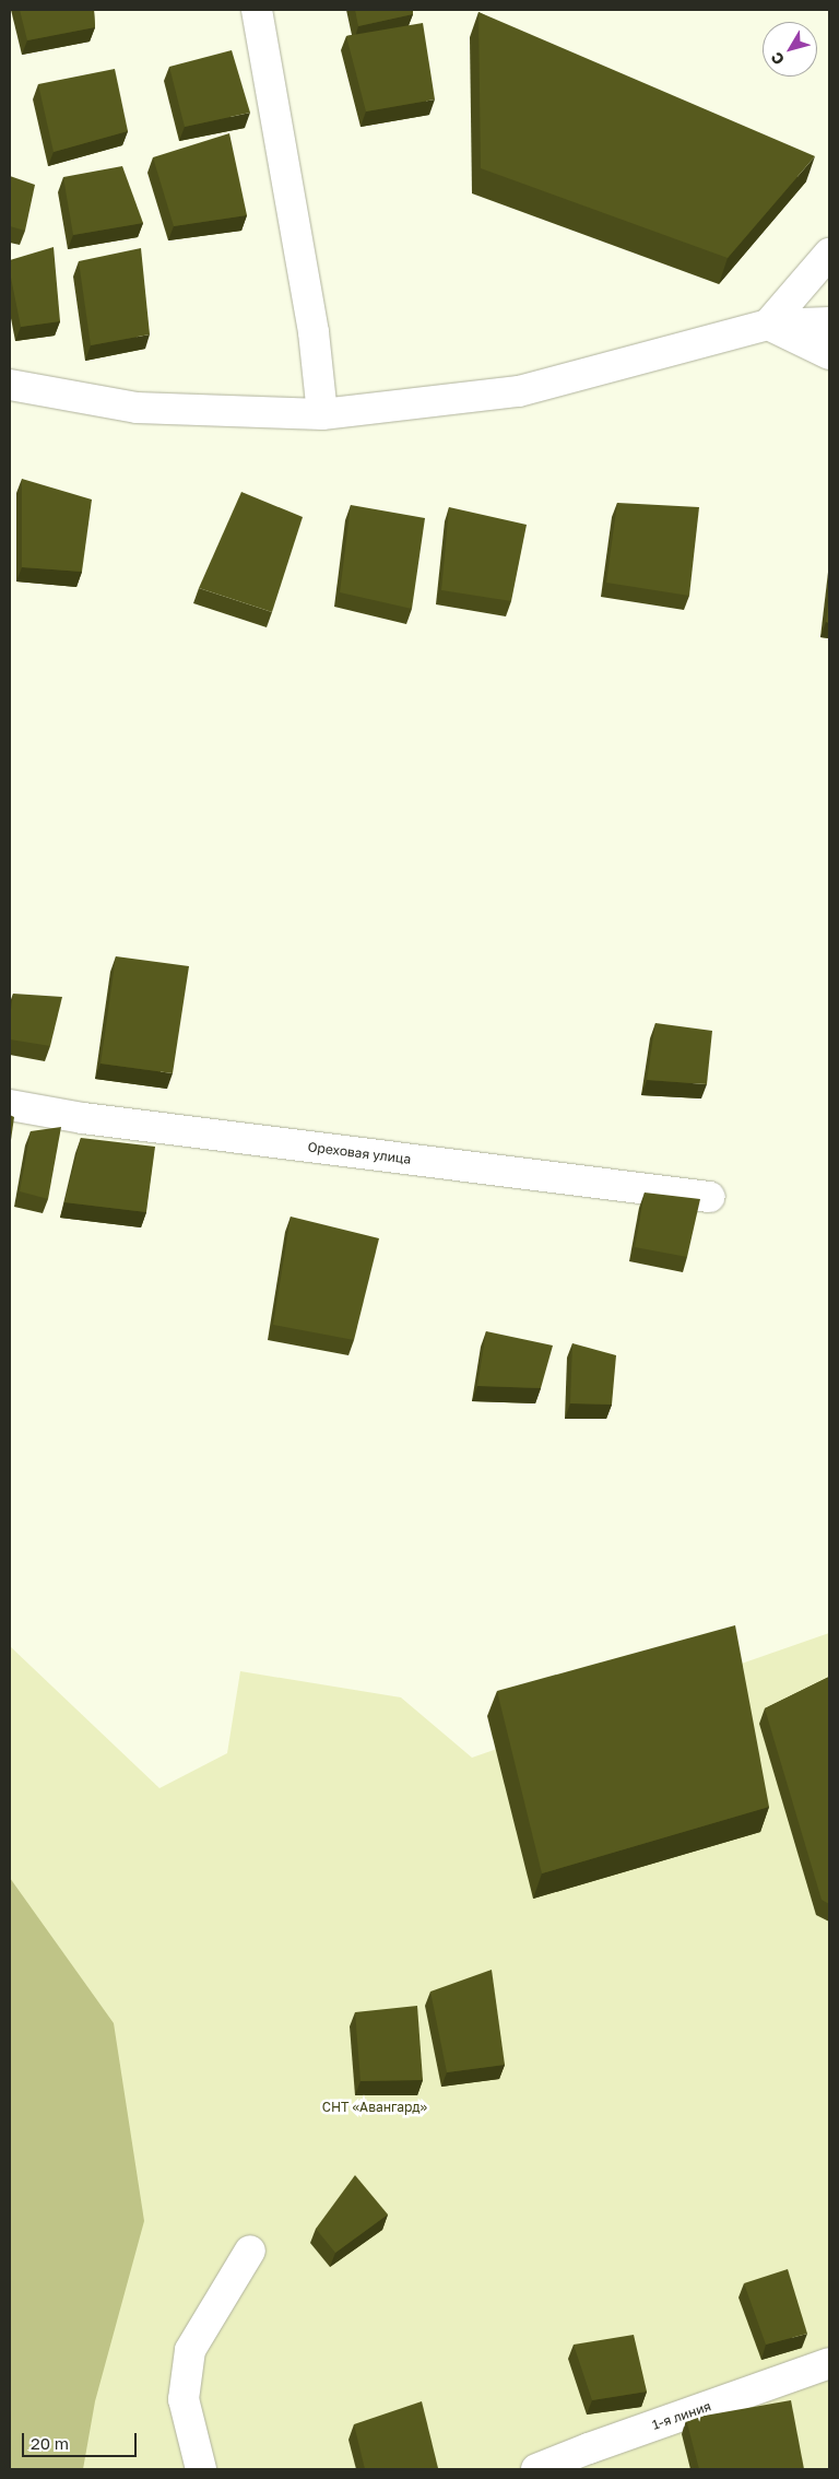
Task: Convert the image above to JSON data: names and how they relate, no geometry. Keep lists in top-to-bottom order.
{
  "streets": {
    "street": ["Ореховая улица", "1-я линия"]
  },
  "parks": ["СНТ «Авангард»"],
  "scale_bar": "20 m",
  "north": "bottom left"
}
